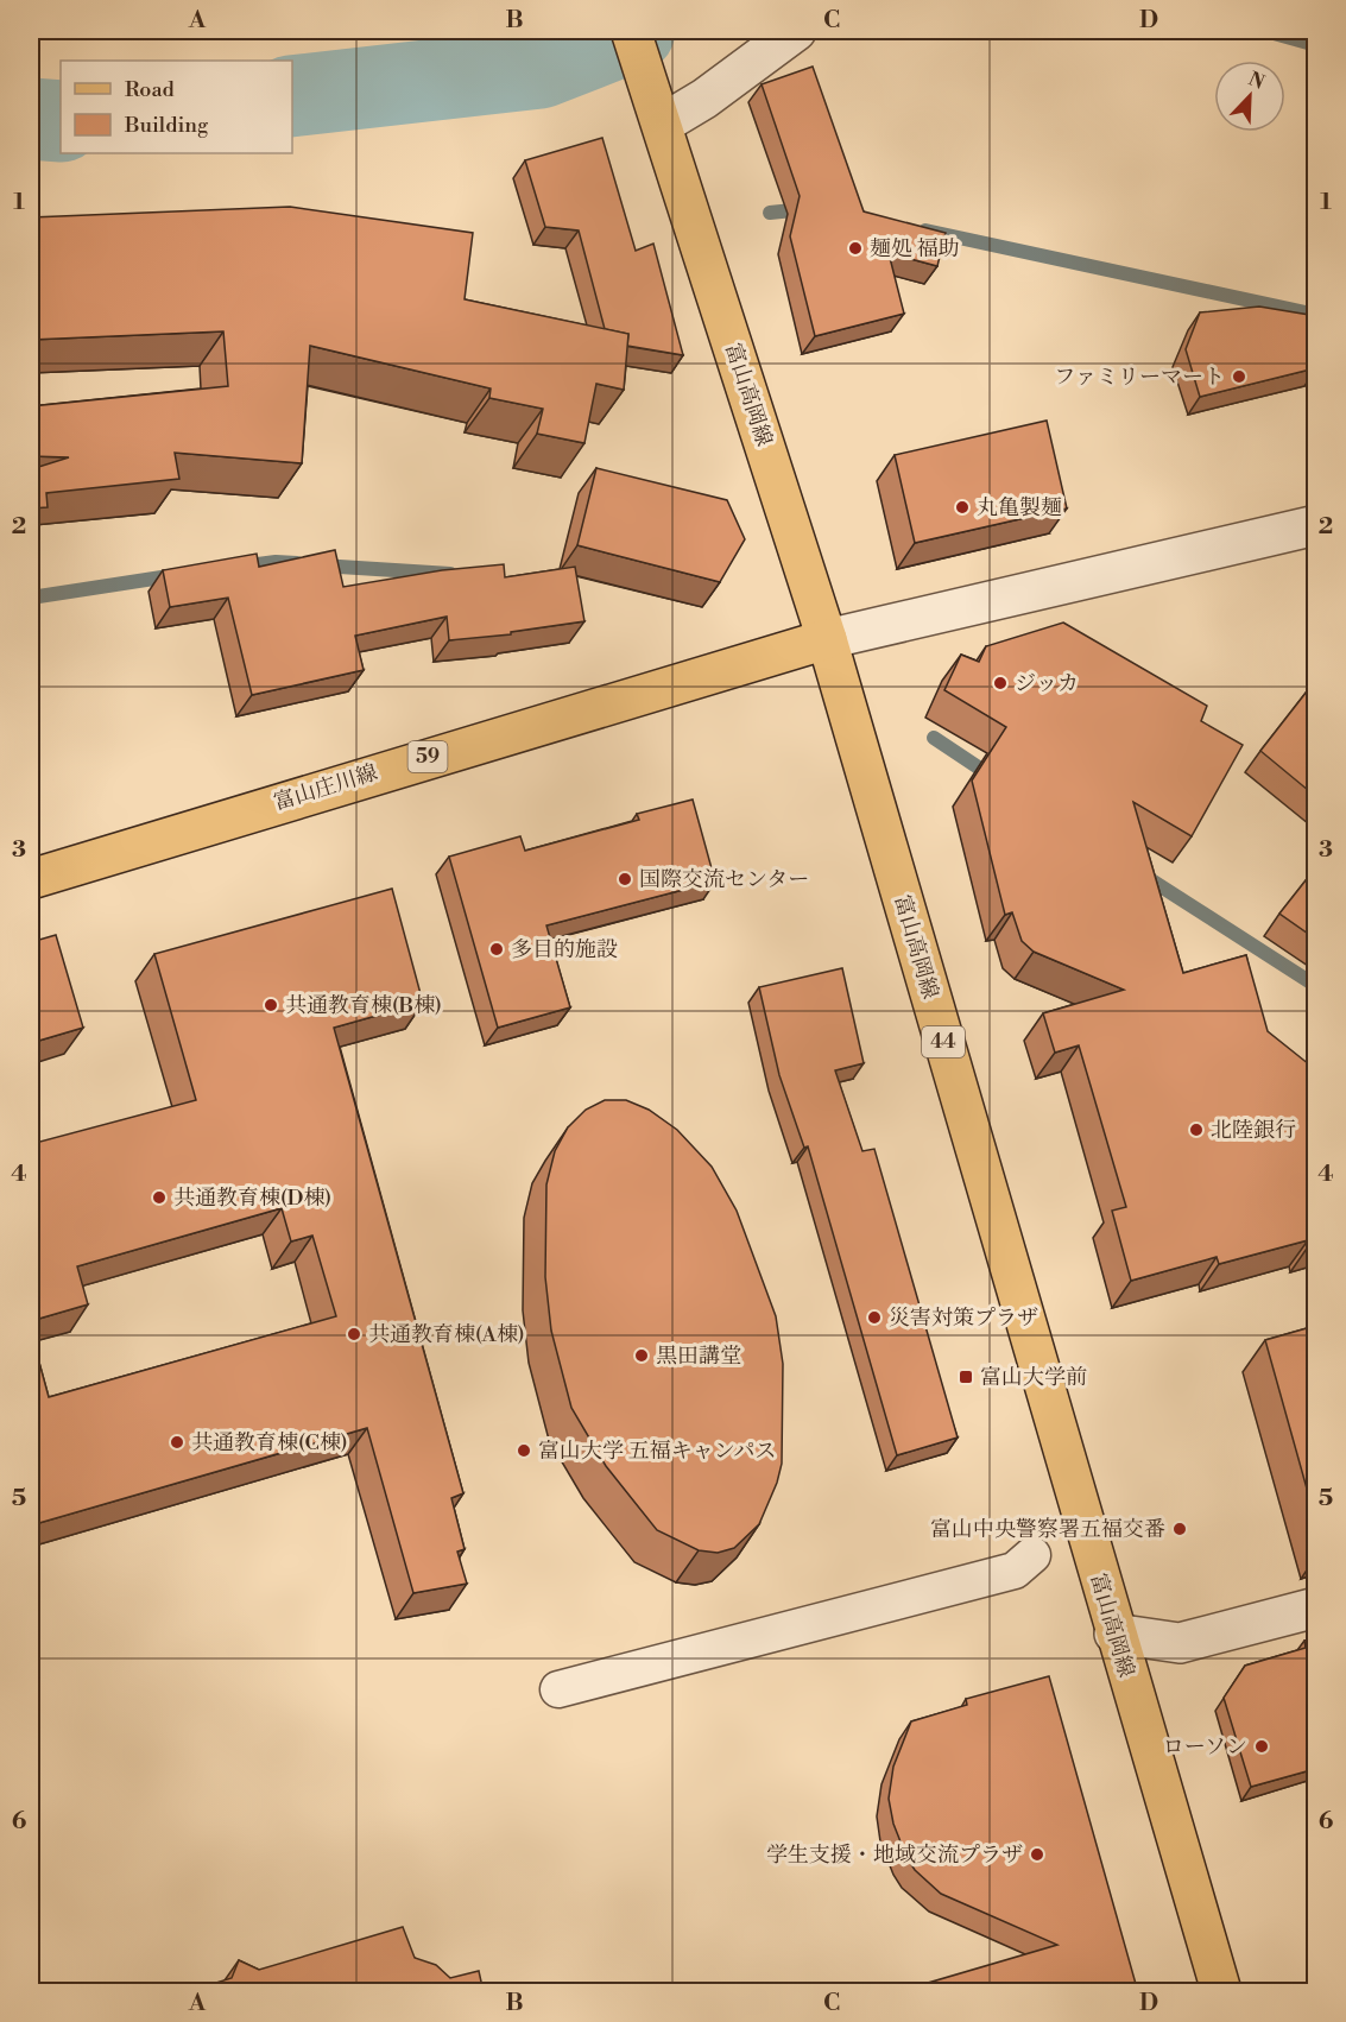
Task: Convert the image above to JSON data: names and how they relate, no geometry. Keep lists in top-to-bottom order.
{
  "streets": {
    "main road": [
      "富山高岡線",
      "59",
      "富山庄川線",
      "44"
    ]
  },
  "crossings": [
    ["富山高岡線", "富山庄川線"]
  ],
  "places": {
    "other": [
      "麺処 福助",
      "ファミリーマート",
      "丸亀製麺",
      "ジッカ",
      "国際交流センター",
      "多目的施設",
      "共通教育棟(B棟)",
      "北陸銀行",
      "共通教育棟(D棟)",
      "災害対策プラザ",
      "共通教育棟(A棟)",
      "黒田講堂",
      "共通教育棟(C棟)",
      "富山大学 五福キャンパス",
      "富山中央警察署五福交番",
      "ローソン",
      "学生支援・地域交流プラザ"
    ],
    "transit": ["富山大学前"]
  },
  "legend": ["Road", "Building"],
  "north": "top right",
  "grid": {
    "columns": [
      "A",
      "B",
      "C",
      "D"
    ],
    "rows": [
      "1",
      "2",
      "3",
      "4",
      "5",
      "6"
    ]
  }
}
